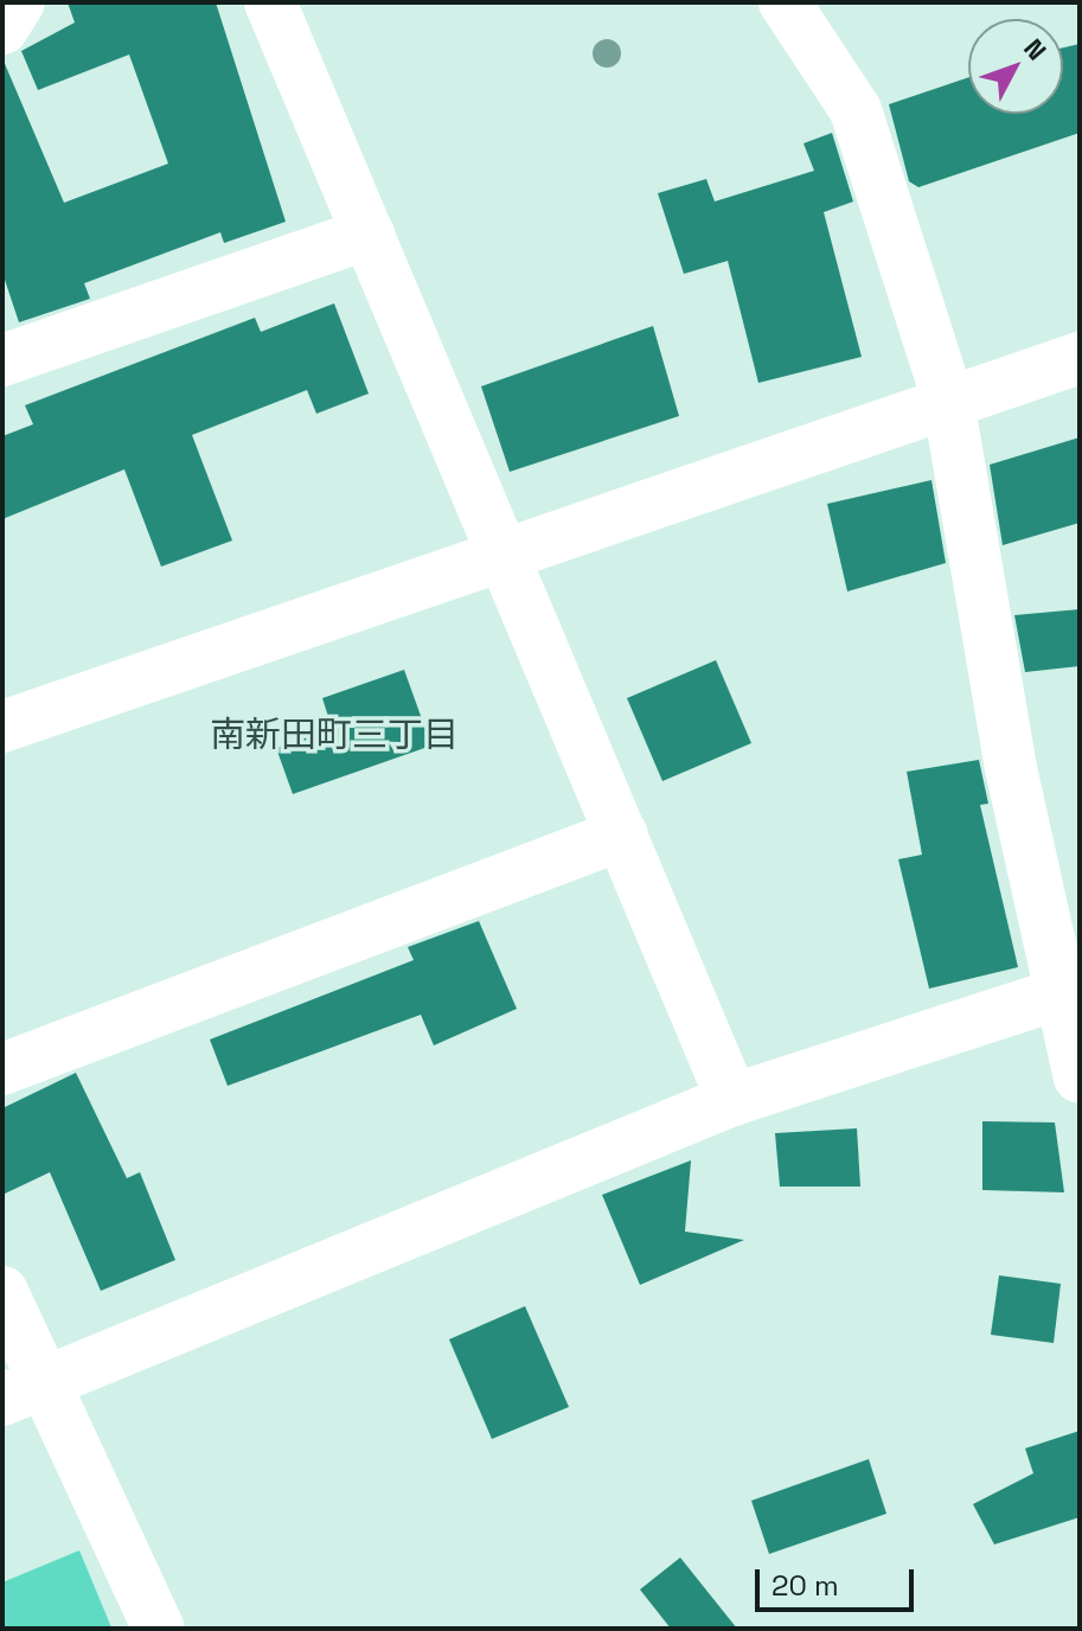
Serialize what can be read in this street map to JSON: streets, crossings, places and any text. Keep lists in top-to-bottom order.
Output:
{
  "districts": ["南新田町三丁目"],
  "scale_bar": "20 m",
  "north": "top right"
}
